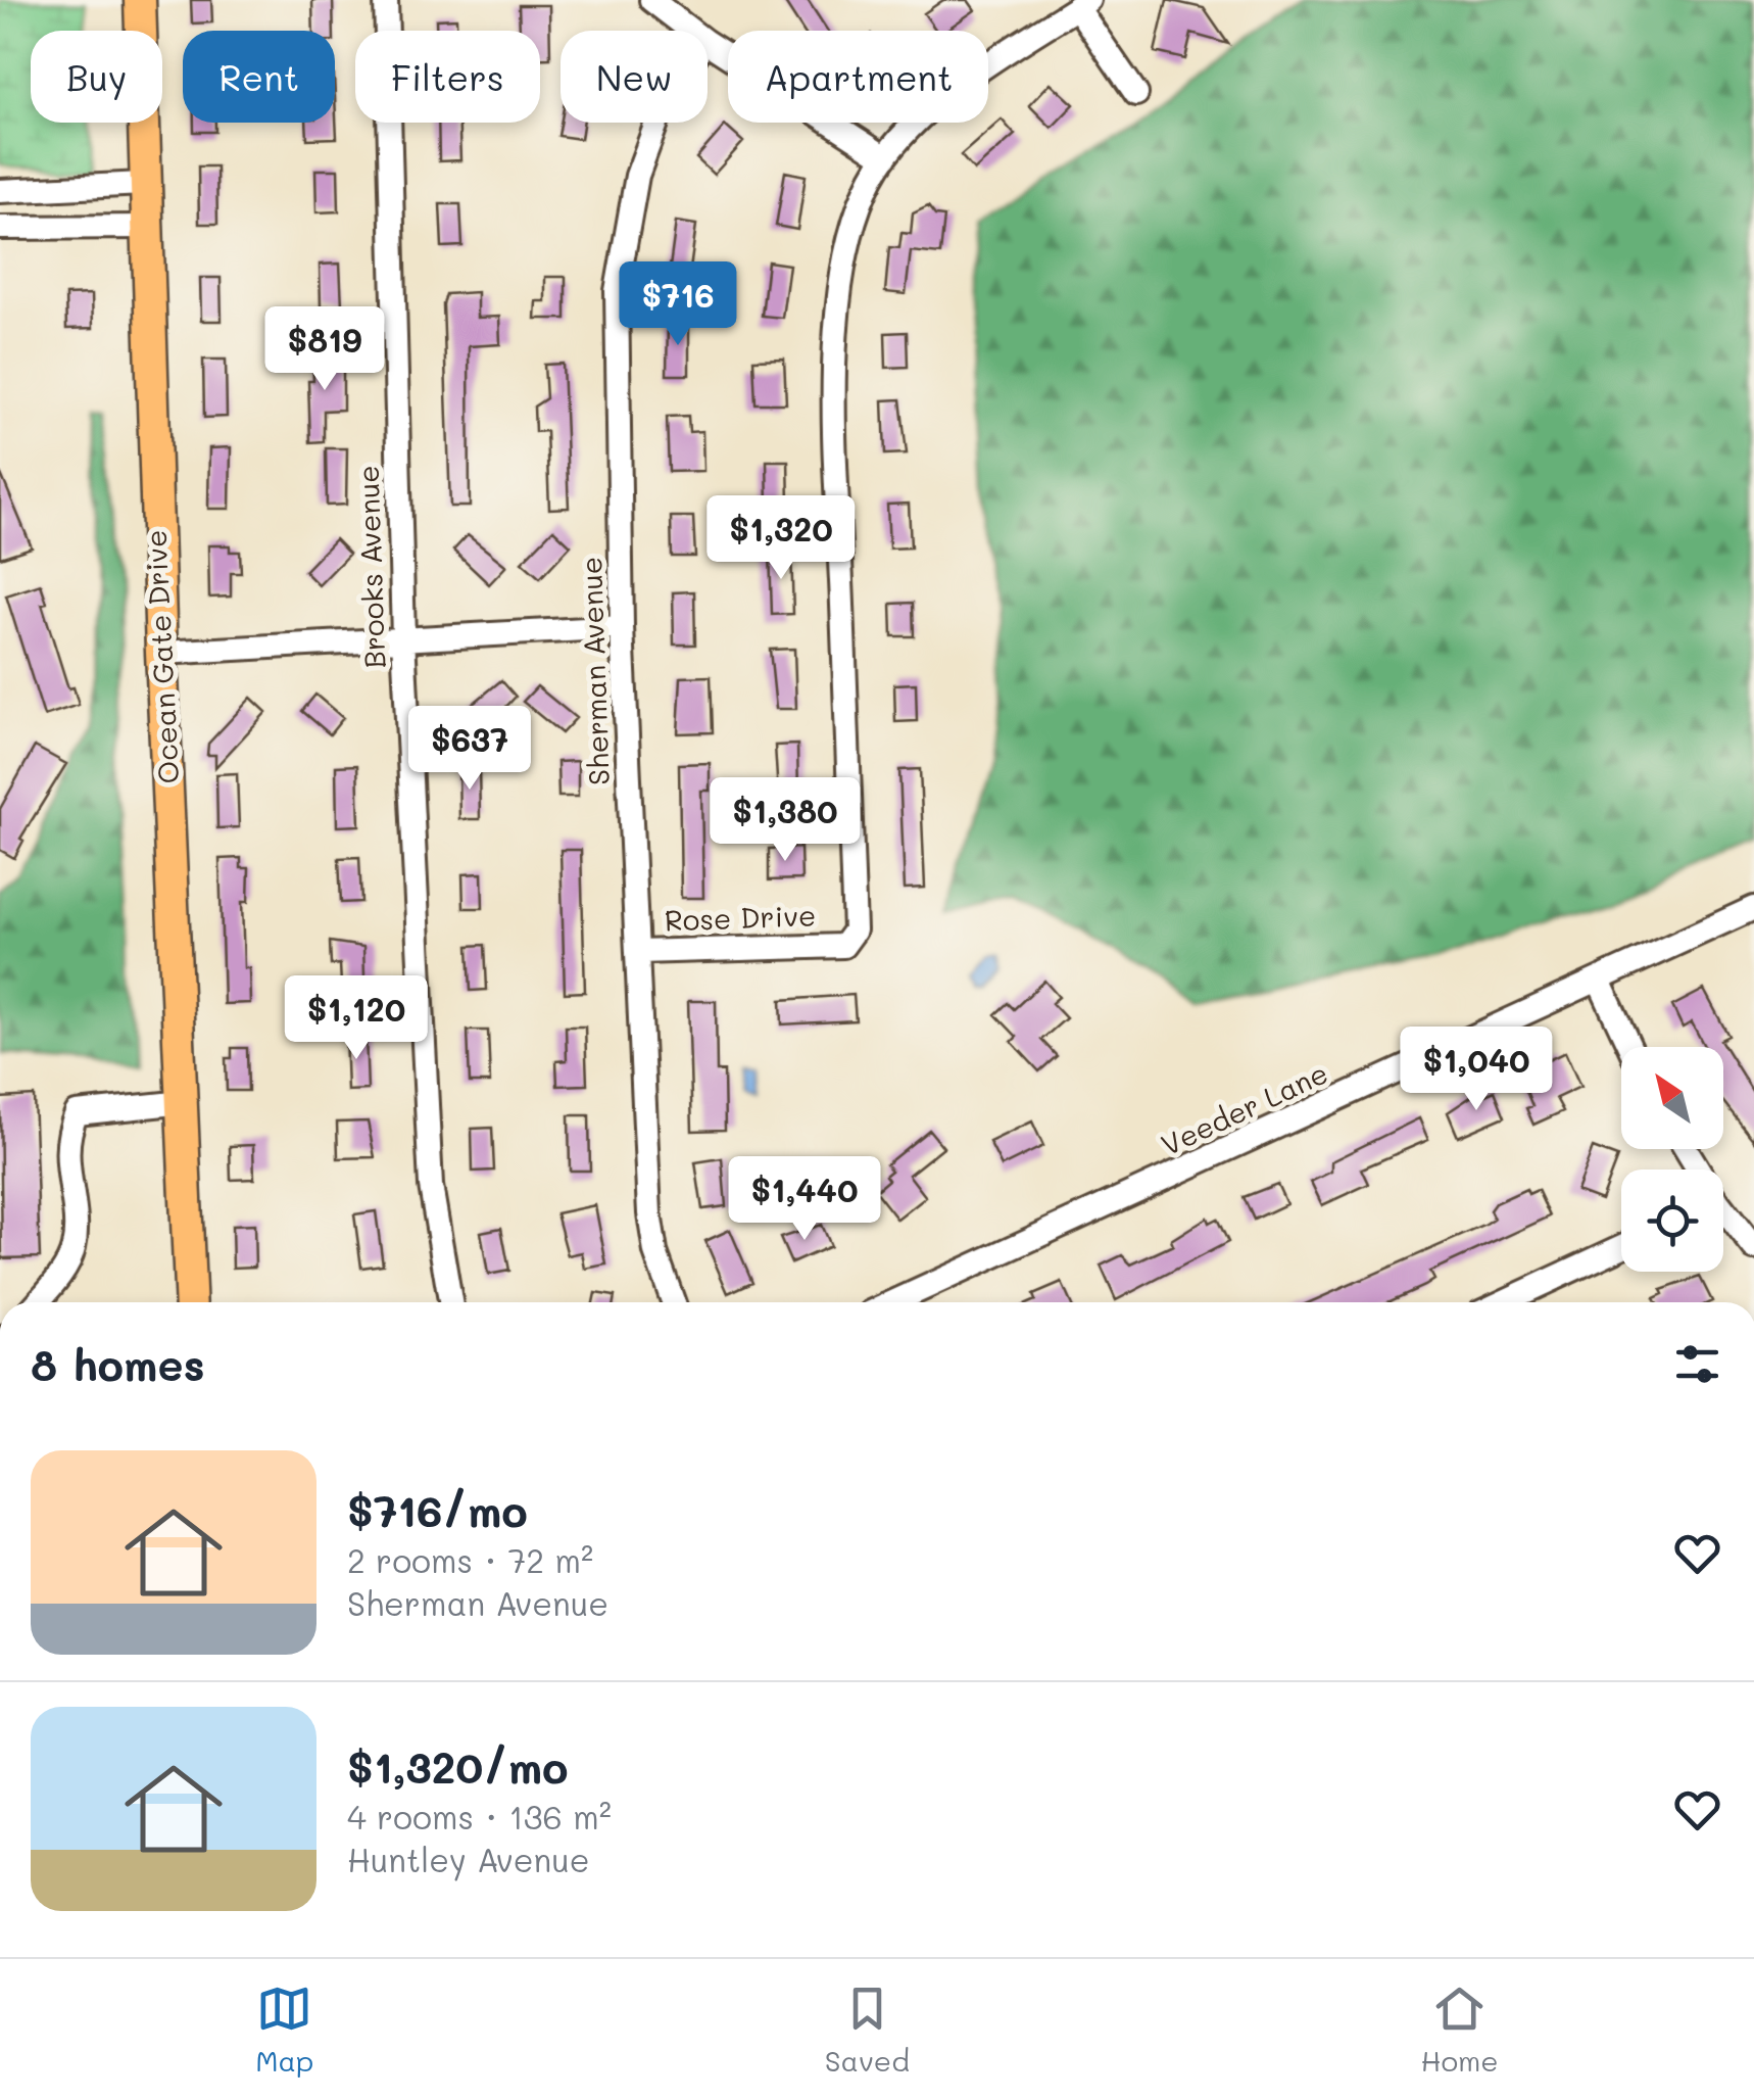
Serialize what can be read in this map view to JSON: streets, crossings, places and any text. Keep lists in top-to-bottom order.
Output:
{
  "streets": {
    "main road": ["Ocean Gate Drive"],
    "street": [
      "Brooks Avenue",
      "Sherman Avenue",
      "Rose Drive",
      "Veeder Lane"
    ]
  },
  "crossings": [
    ["Sherman Avenue", "Rose Drive"]
  ],
  "north": "top left",
  "page": {
    "chip": [
      "Buy",
      "Rent",
      "Filters",
      "New",
      "Apartment"
    ],
    "price": [
      "$716",
      "$819",
      "$1,320",
      "$637",
      "$1,380",
      "$1,120",
      "$1,040",
      "$1,440"
    ],
    "heading": "8 homes",
    "list": [
      {
        "name": "$716/mo",
        "note": "2 rooms · 72 m² · Sherman Avenue"
      },
      {
        "name": "$1,320/mo",
        "note": "4 rooms · 136 m² · Huntley Avenue"
      }
    ],
    "tabs": ["Map", "Saved", "Home"]
  }
}
